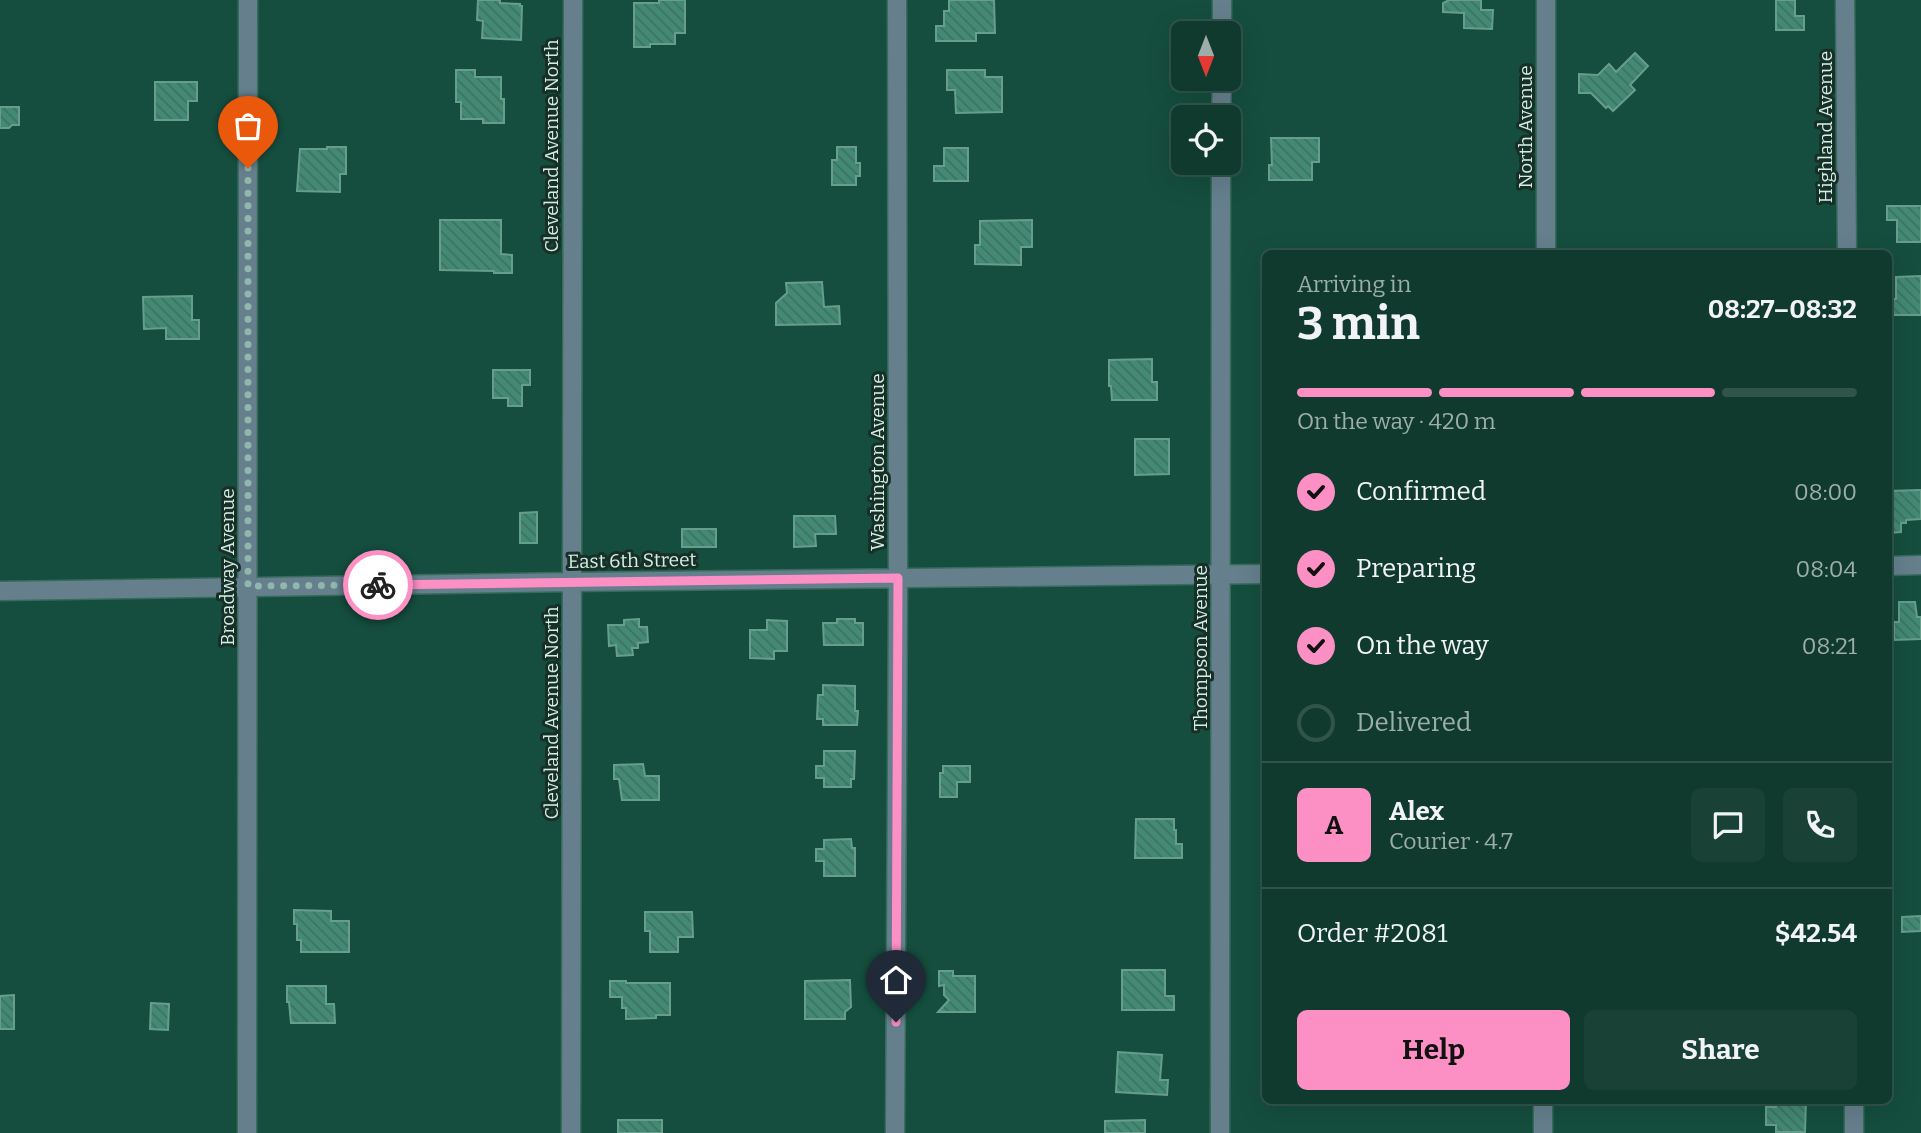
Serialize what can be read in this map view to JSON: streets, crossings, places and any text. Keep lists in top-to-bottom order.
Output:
{
  "streets": {
    "street": [
      "North Avenue",
      "Highland Avenue",
      "Cleveland Avenue North",
      "Washington Avenue",
      "East 6th Street",
      "Broadway Avenue",
      "Thompson Avenue"
    ]
  },
  "crossings": [
    ["Cleveland Avenue North", "East 6th Street"],
    ["Washington Avenue", "East 6th Street"],
    ["East 6th Street", "Broadway Avenue"],
    ["East 6th Street", "Thompson Avenue"]
  ],
  "north": "bottom",
  "page": {
    "heading": ["3 min", "Arriving in", "08:27–08:32"],
    "panel": [
      "Alex",
      "Courier · 4.7",
      "Order #2081",
      "$42.54"
    ],
    "bar": "On the way · 420 m",
    "list": [
      ["Confirmed", "08:00"],
      ["Preparing", "08:04"],
      ["On the way", "08:21"],
      "Delivered"
    ],
    "round": "A",
    "buttons": ["Help", "Share"]
  }
}
